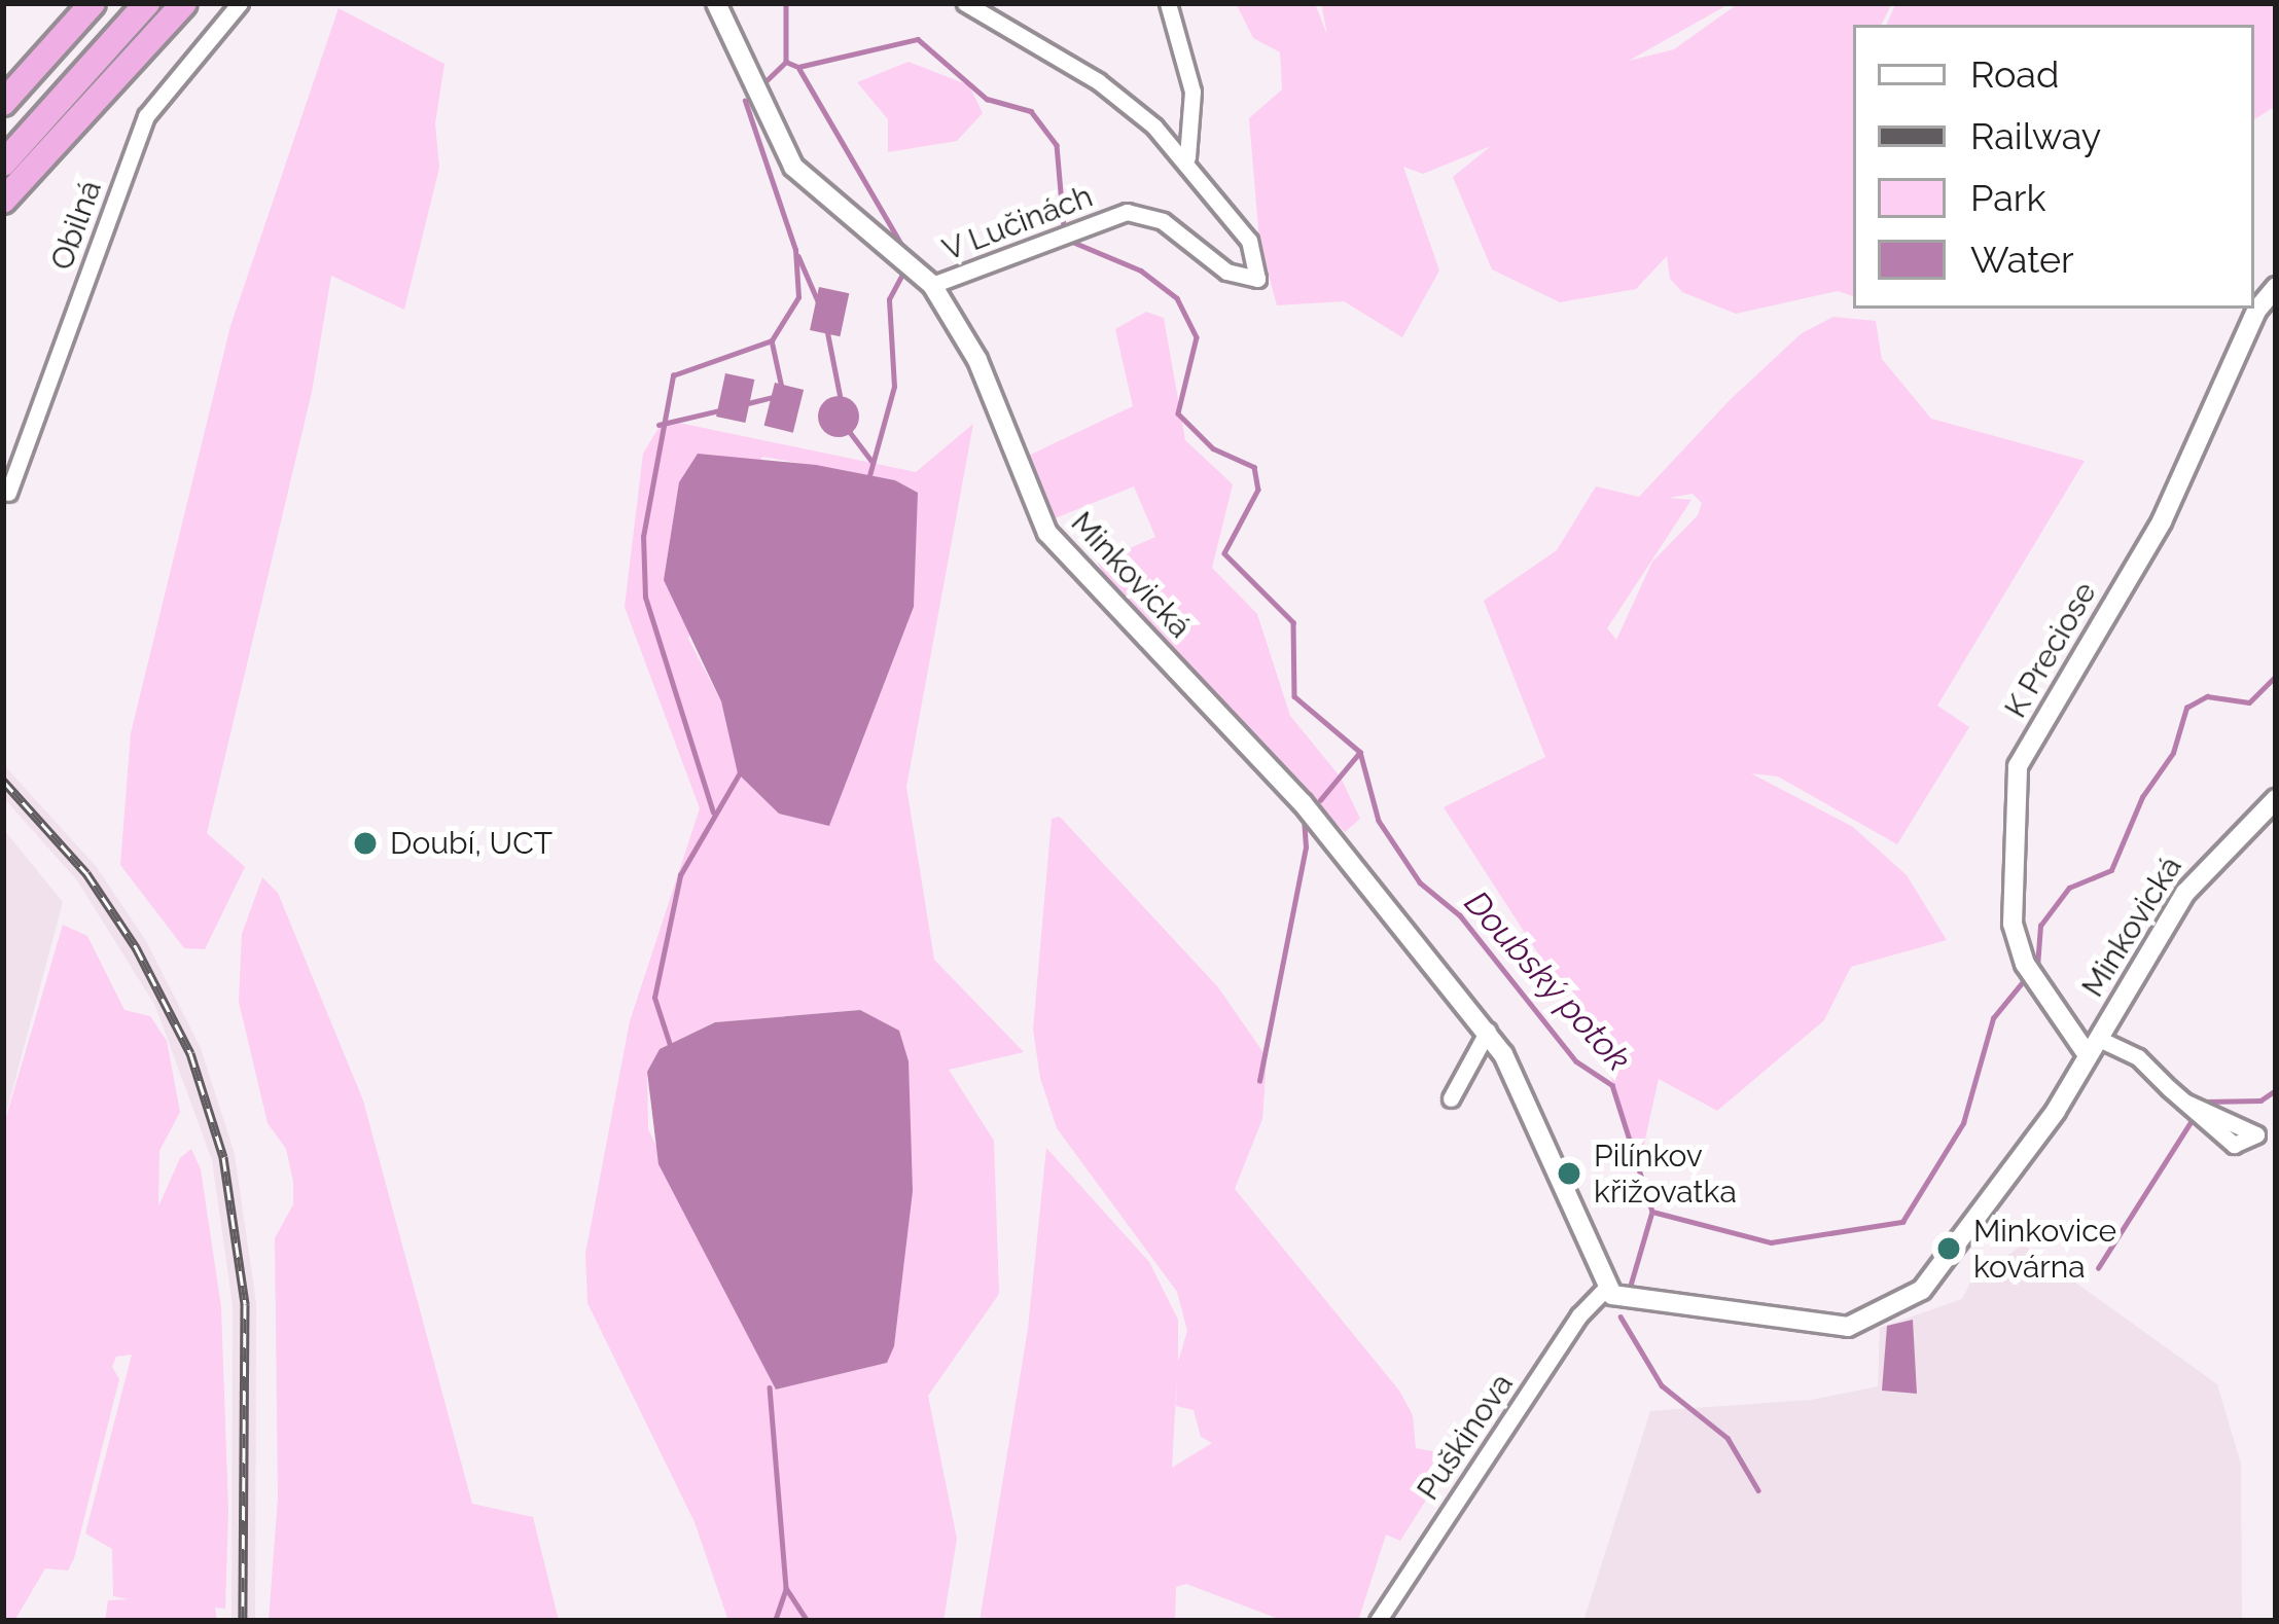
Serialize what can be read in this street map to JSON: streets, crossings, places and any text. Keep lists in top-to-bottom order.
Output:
{
  "streets": {
    "street": [
      "V Lučinách",
      "Obilná",
      "Minkovická",
      "K Preciose",
      "Puškinova"
    ]
  },
  "crossings": [
    ["V Lučinách", "Minkovická"],
    ["Minkovická", "K Preciose"],
    ["Minkovická", "Puškinova"]
  ],
  "water": ["Doubský potok"],
  "places": ["Doubí, UCT", "Pilínkov křižovatka", "Minkovice kovárna"],
  "legend": [
    "Road",
    "Railway",
    "Park",
    "Water"
  ]
}
